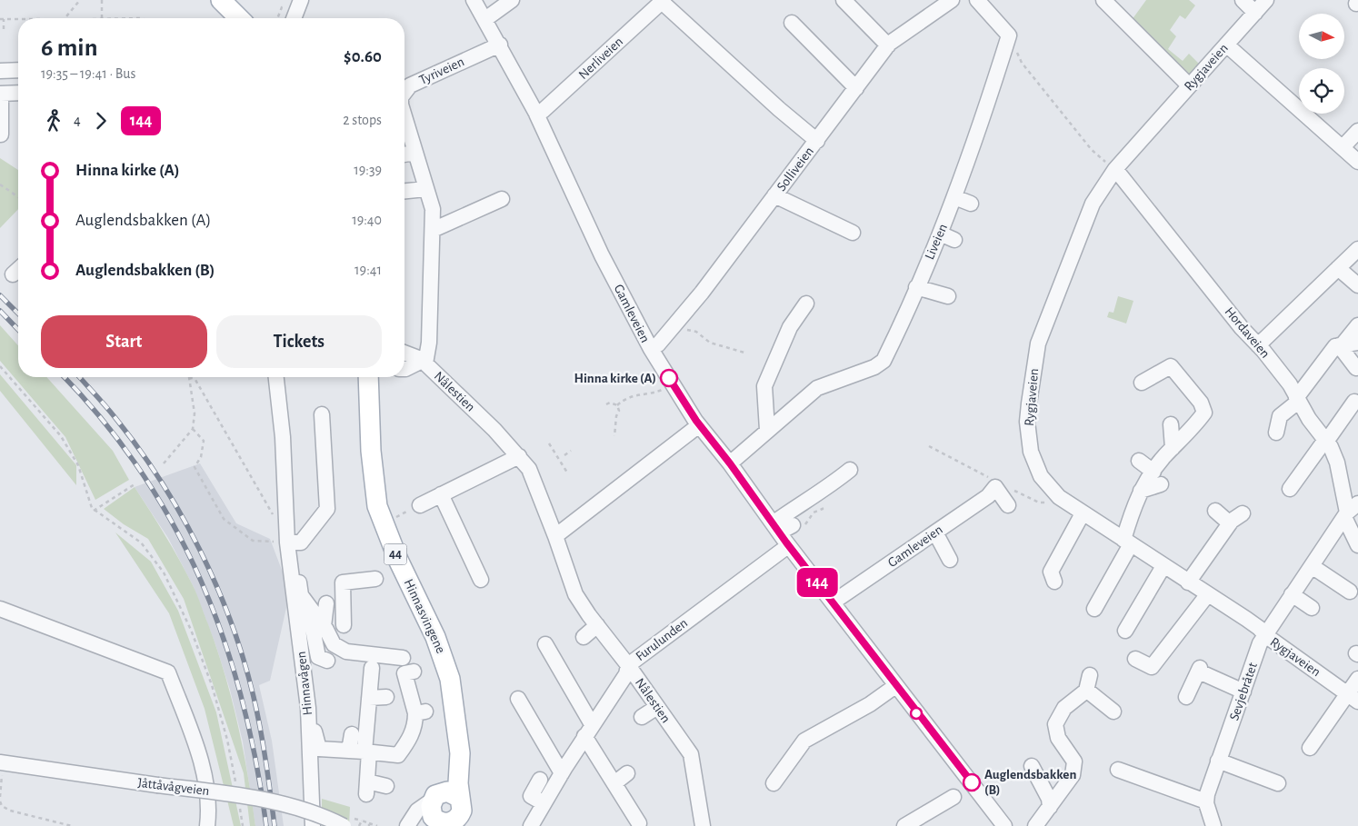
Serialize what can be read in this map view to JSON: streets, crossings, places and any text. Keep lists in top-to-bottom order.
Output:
{
  "streets": {
    "main road": ["44", "Hinnasvingene"],
    "street": [
      "Nerliveien",
      "Rygjaveien",
      "Tyriveien",
      "Solliveien",
      "Liveien",
      "Gamleveien",
      "Hordaveien",
      "Nålestien",
      "Furulunden",
      "Hinnavågen",
      "Sevjebråtet",
      "Jåttåvågveien"
    ]
  },
  "crossings": [
    ["Nerliveien", "Gamleveien"],
    ["Rygjaveien", "Hordaveien"],
    ["Rygjaveien", "Sevjebråtet"],
    ["Tyriveien", "Gamleveien"],
    ["Tyriveien", "Nålestien"],
    ["Solliveien", "Gamleveien"],
    ["Liveien", "Gamleveien"],
    ["Hordaveien", "Sevjebråtet"],
    ["Nålestien", "Furulunden"],
    ["44", "Hinnasvingene"]
  ],
  "places": ["Hinna kirke (A)", "Auglendsbakken (B)"],
  "lines": ["bus line 144"],
  "north": "right",
  "page": {
    "on_map": "144",
    "heading": ["6 min", "19:35 – 19:41 · Bus", "$0.60"],
    "legs": ["4", "144", "2 stops"],
    "list": [
      {
        "name": "Hinna kirke (A)",
        "value": "19:39"
      },
      {
        "name": "Auglendsbakken (A)",
        "value": "19:40"
      },
      {
        "name": "Auglendsbakken (B)",
        "value": "19:41"
      }
    ],
    "buttons": ["Start", "Tickets"]
  }
}
